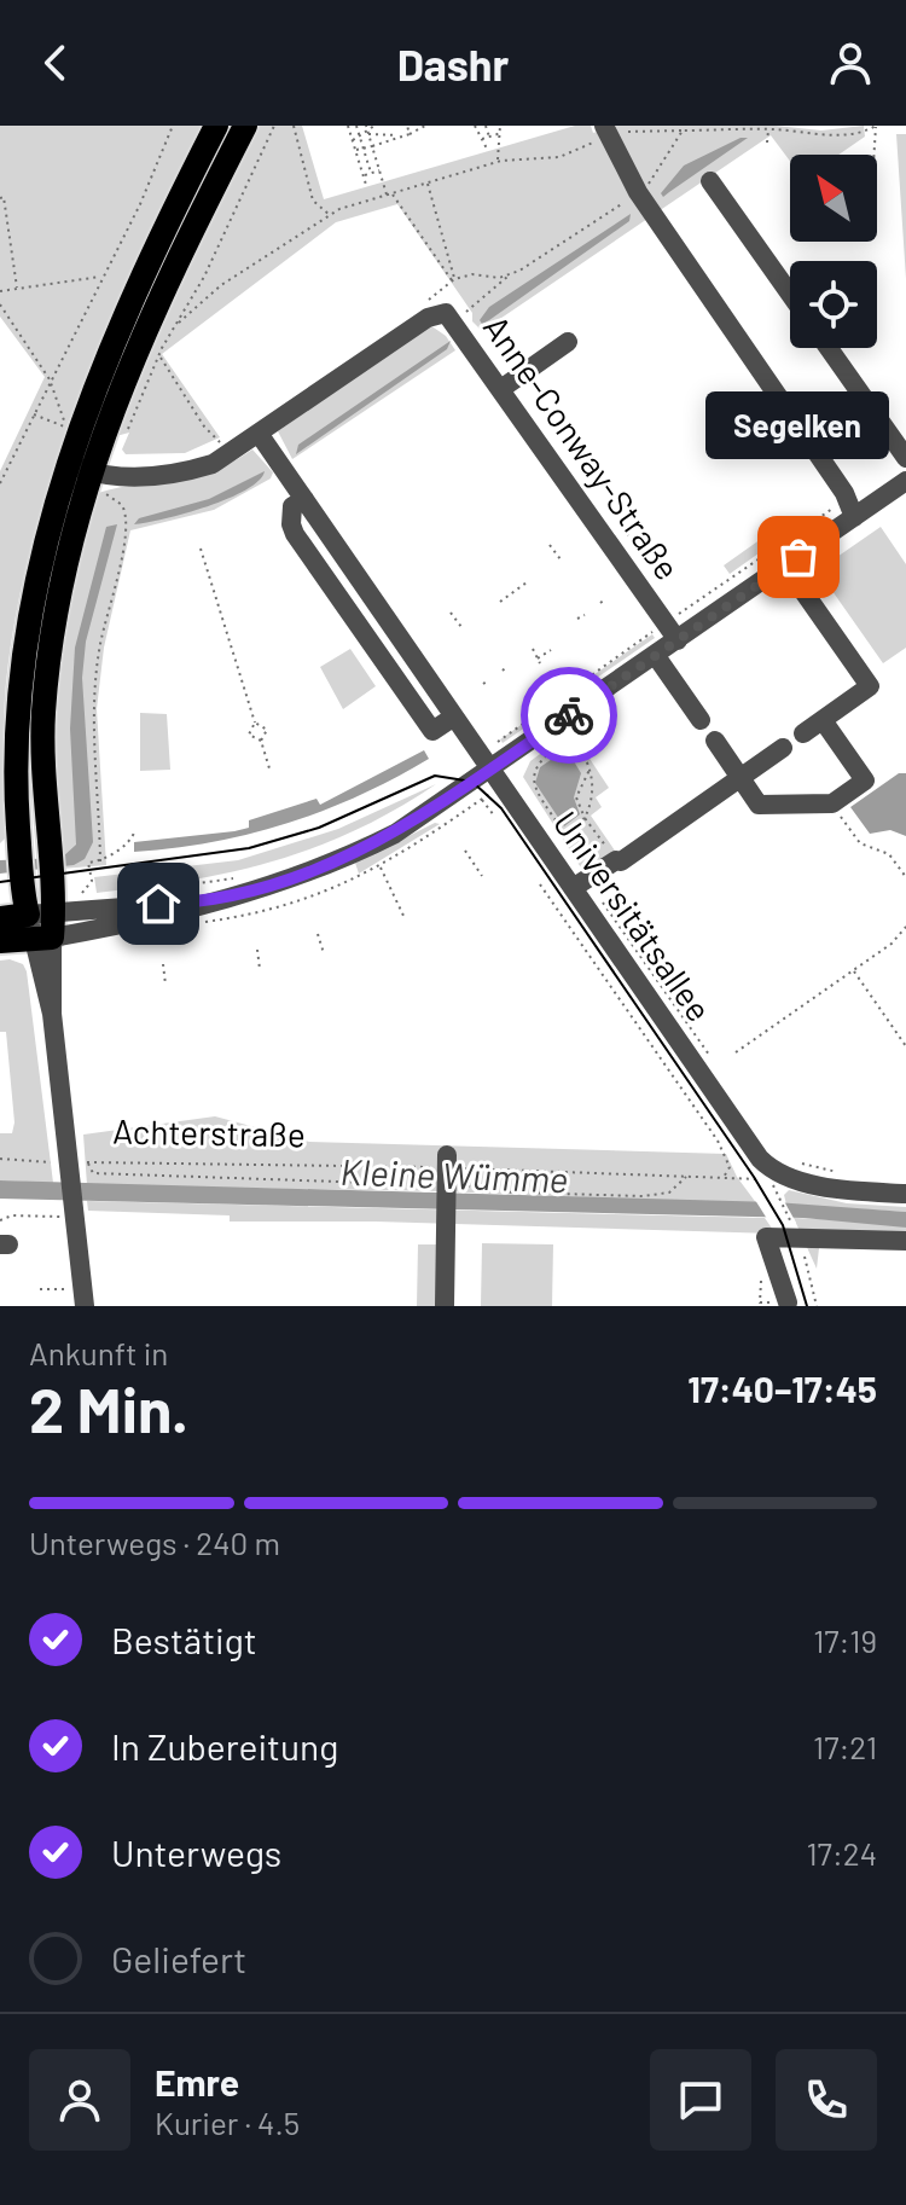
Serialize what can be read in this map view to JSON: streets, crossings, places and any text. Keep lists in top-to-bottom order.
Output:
{
  "streets": {
    "street": ["Anne-Conway-Straße", "Universitätsallee"],
    "path": ["Achterstraße"]
  },
  "crossings": [
    ["Anne-Conway-Straße", "Universitätsallee"],
    ["Universitätsallee", "Achterstraße"]
  ],
  "water": ["Kleine Wümme"],
  "places": ["Segelken"],
  "north": "top left",
  "page": {
    "header": "Dashr",
    "bubble": "Segelken",
    "heading": ["2 Min.", "Ankunft in", "17:40–17:45"],
    "panel": ["Emre", "Kurier · 4.5"],
    "bar": "Unterwegs · 240 m",
    "list": [
      ["Bestätigt", "17:19"],
      ["In Zubereitung", "17:21"],
      ["Unterwegs", "17:24"],
      "Geliefert"
    ]
  }
}
